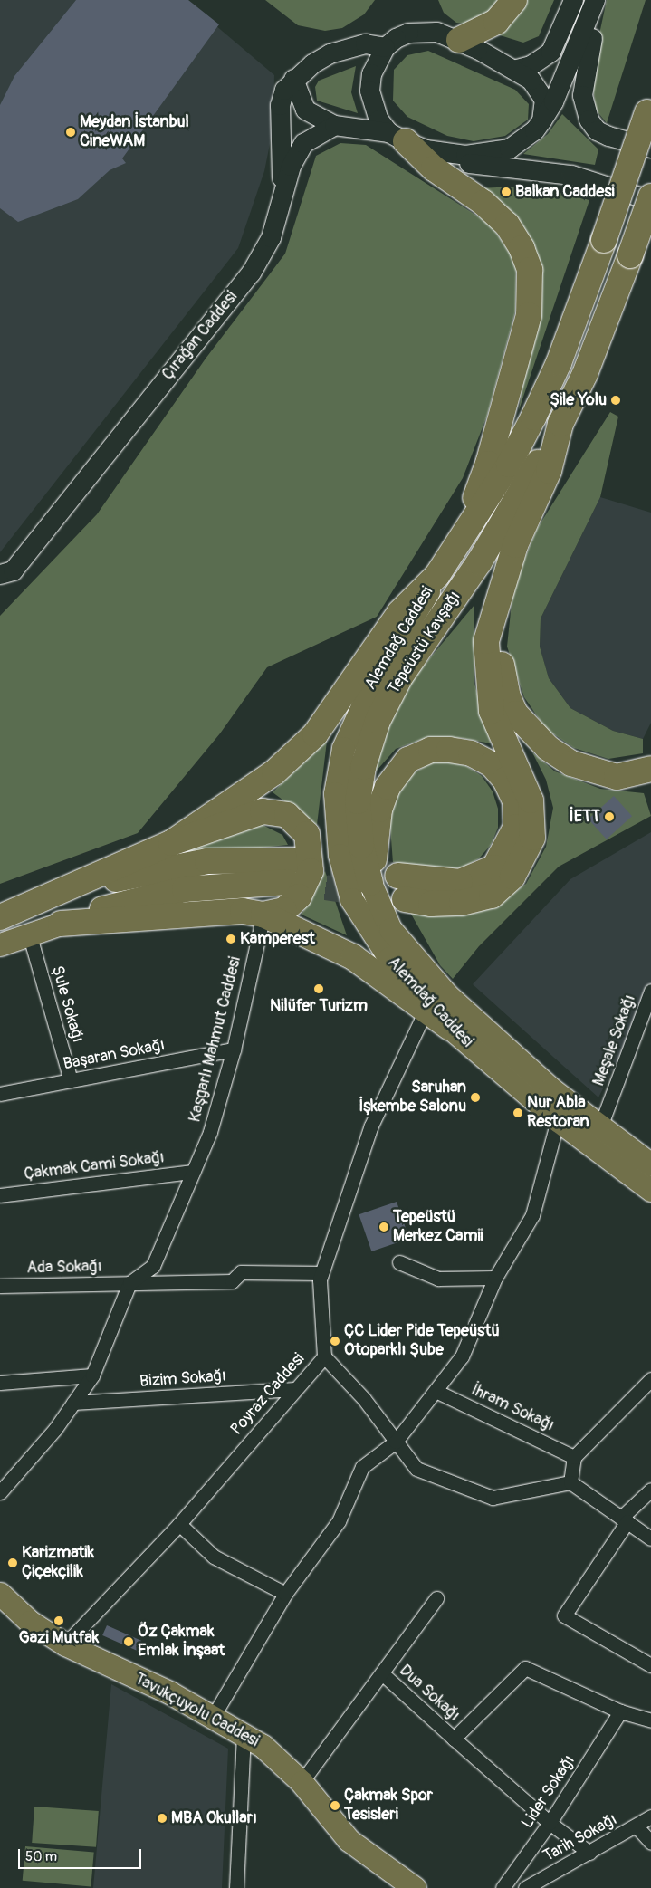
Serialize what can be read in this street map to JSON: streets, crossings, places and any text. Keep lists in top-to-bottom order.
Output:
{
  "streets": {
    "highway": ["Tepeüstü Kavşağı"],
    "main road": ["Alemdağ Caddesi", "Tavukçuyolu Caddesi"],
    "street": [
      "Çırağan Caddesi",
      "Şule Sokağı",
      "Kaşgarlı Mahmut Caddesi",
      "Meşale Sokağı",
      "Başaran Sokağı",
      "Çakmak Cami Sokağı",
      "Ada Sokağı",
      "Bizim Sokağı",
      "Poyraz Caddesi",
      "İhram Sokağı",
      "Dua Sokağı",
      "Lider Sokağı",
      "Tarih Sokağı"
    ]
  },
  "crossings": [
    ["Alemdağ Caddesi", "Tepeüstü Kavşağı"],
    ["Alemdağ Caddesi", "Meşale Sokağı"],
    ["Şule Sokağı", "Başaran Sokağı"],
    ["Kaşgarlı Mahmut Caddesi", "Başaran Sokağı"],
    ["Kaşgarlı Mahmut Caddesi", "Çakmak Cami Sokağı"],
    ["Kaşgarlı Mahmut Caddesi", "Ada Sokağı"],
    ["Ada Sokağı", "Poyraz Caddesi"],
    ["Bizim Sokağı", "Poyraz Caddesi"],
    ["Poyraz Caddesi", "Tavukçuyolu Caddesi"],
    ["Dua Sokağı", "Tavukçuyolu Caddesi"],
    ["Dua Sokağı", "Lider Sokağı"]
  ],
  "places": [
    "Meydan İstanbul CineWAM",
    "Balkan Caddesi",
    "Şile Yolu",
    "İETT",
    "Kamperest",
    "Nilüfer Turizm",
    "Saruhan İşkembe Salonu",
    "Nur Abla Restoran",
    "Tepeüstü Merkez Camii",
    "ÇC Lider Pide Tepeüstü Otoparklı Şube",
    "Karizmatik Çiçekçilik",
    "Gazi Mutfak",
    "Öz Çakmak Emlak İnşaat",
    "Çakmak Spor Tesisleri",
    "MBA Okulları"
  ],
  "scale_bar": "50 m"
}
